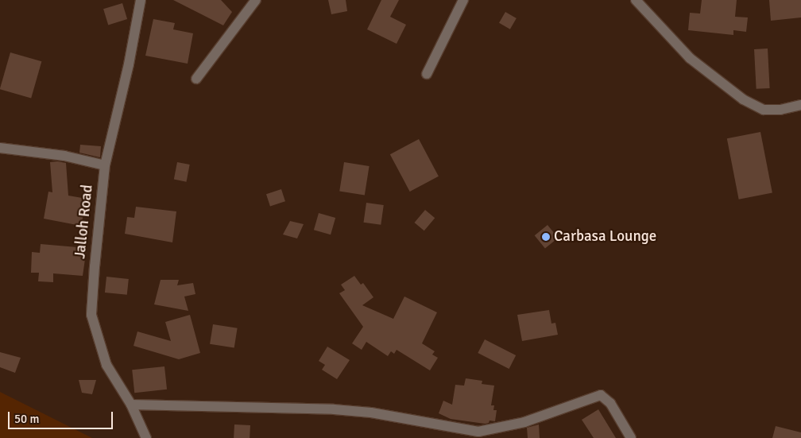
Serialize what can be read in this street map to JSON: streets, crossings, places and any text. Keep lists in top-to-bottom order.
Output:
{
  "streets": {
    "street": ["Jalloh Road"]
  },
  "places": ["Carbasa Lounge"],
  "scale_bar": "50 m"
}
